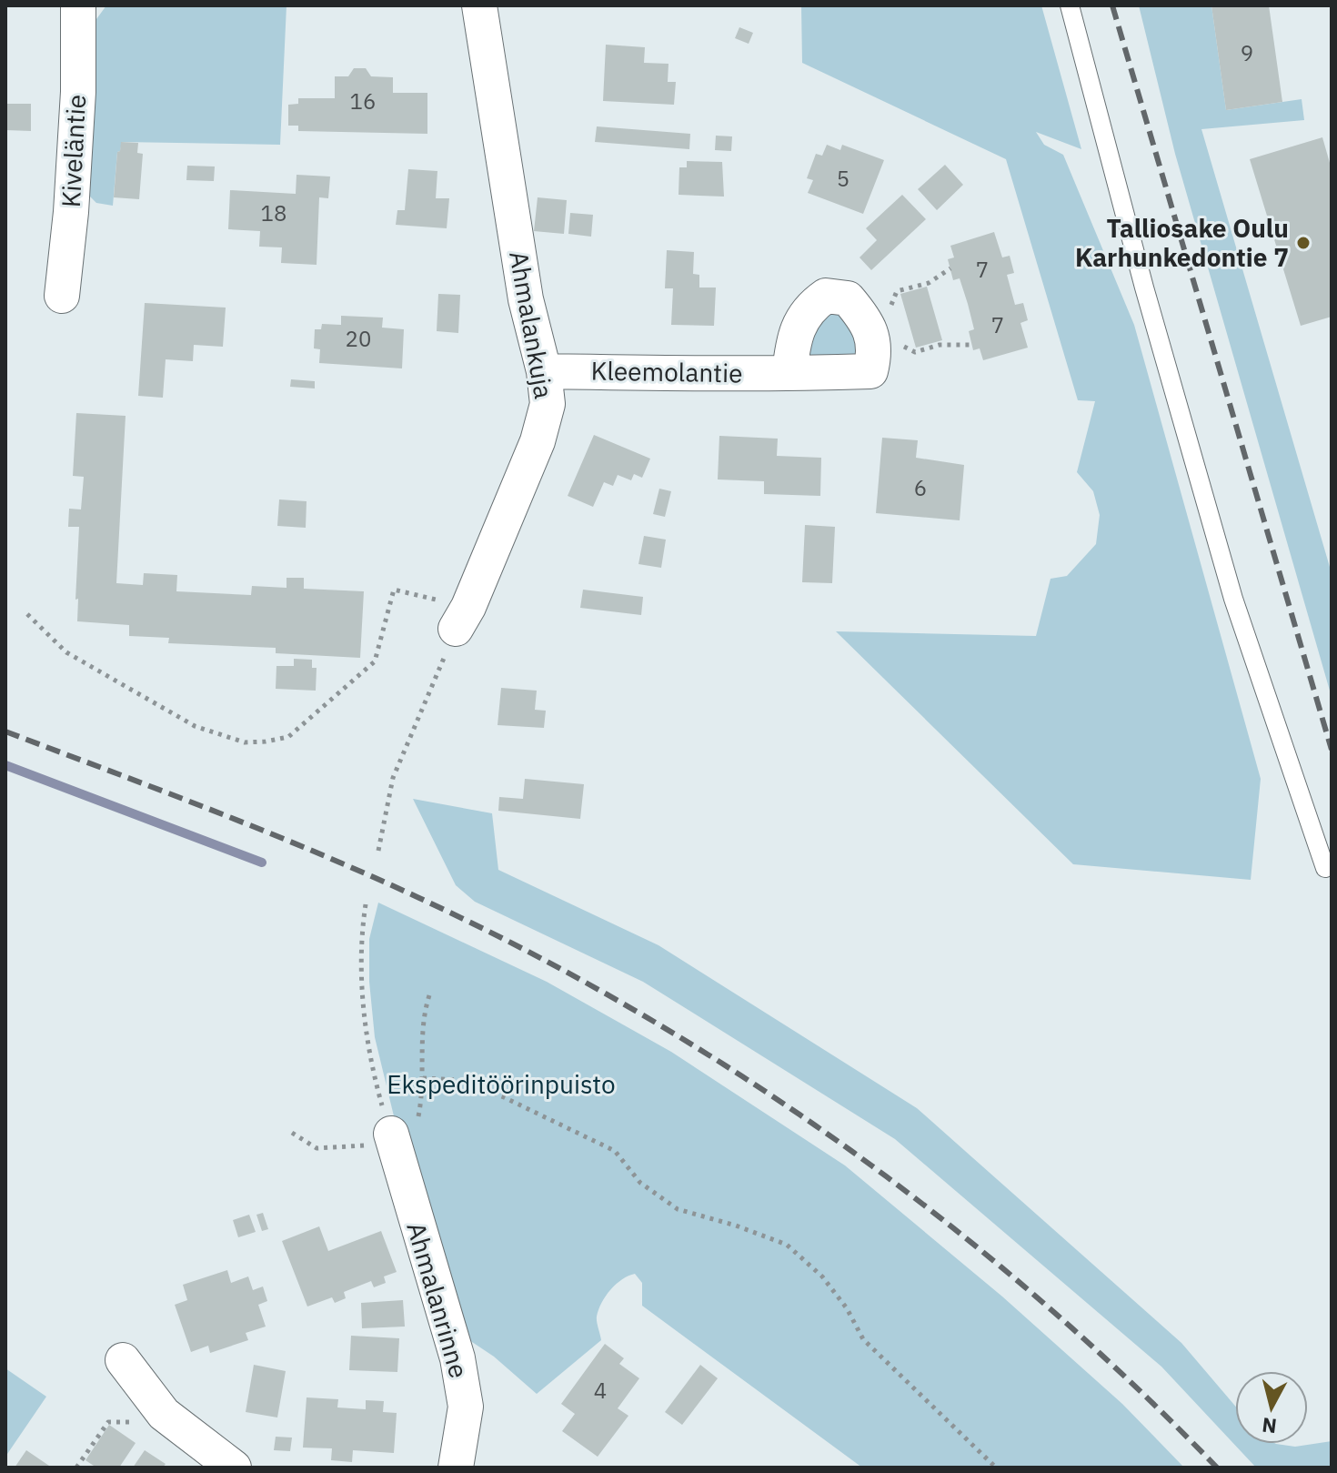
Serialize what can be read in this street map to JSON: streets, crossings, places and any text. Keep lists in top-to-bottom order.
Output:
{
  "streets": {
    "street": [
      "Kiveläntie",
      "Ahmalankuja",
      "Kleemolantie",
      "Ahmalanrinne"
    ]
  },
  "crossings": [
    ["Ahmalankuja", "Kleemolantie"]
  ],
  "parks": ["Ekspeditöörinpuisto"],
  "places": ["Talliosake Oulu Karhunkedontie 7"],
  "house_numbers": [
    "9",
    "16",
    "5",
    "18",
    "7",
    "7",
    "20",
    "6",
    "4"
  ],
  "north": "bottom"
}
